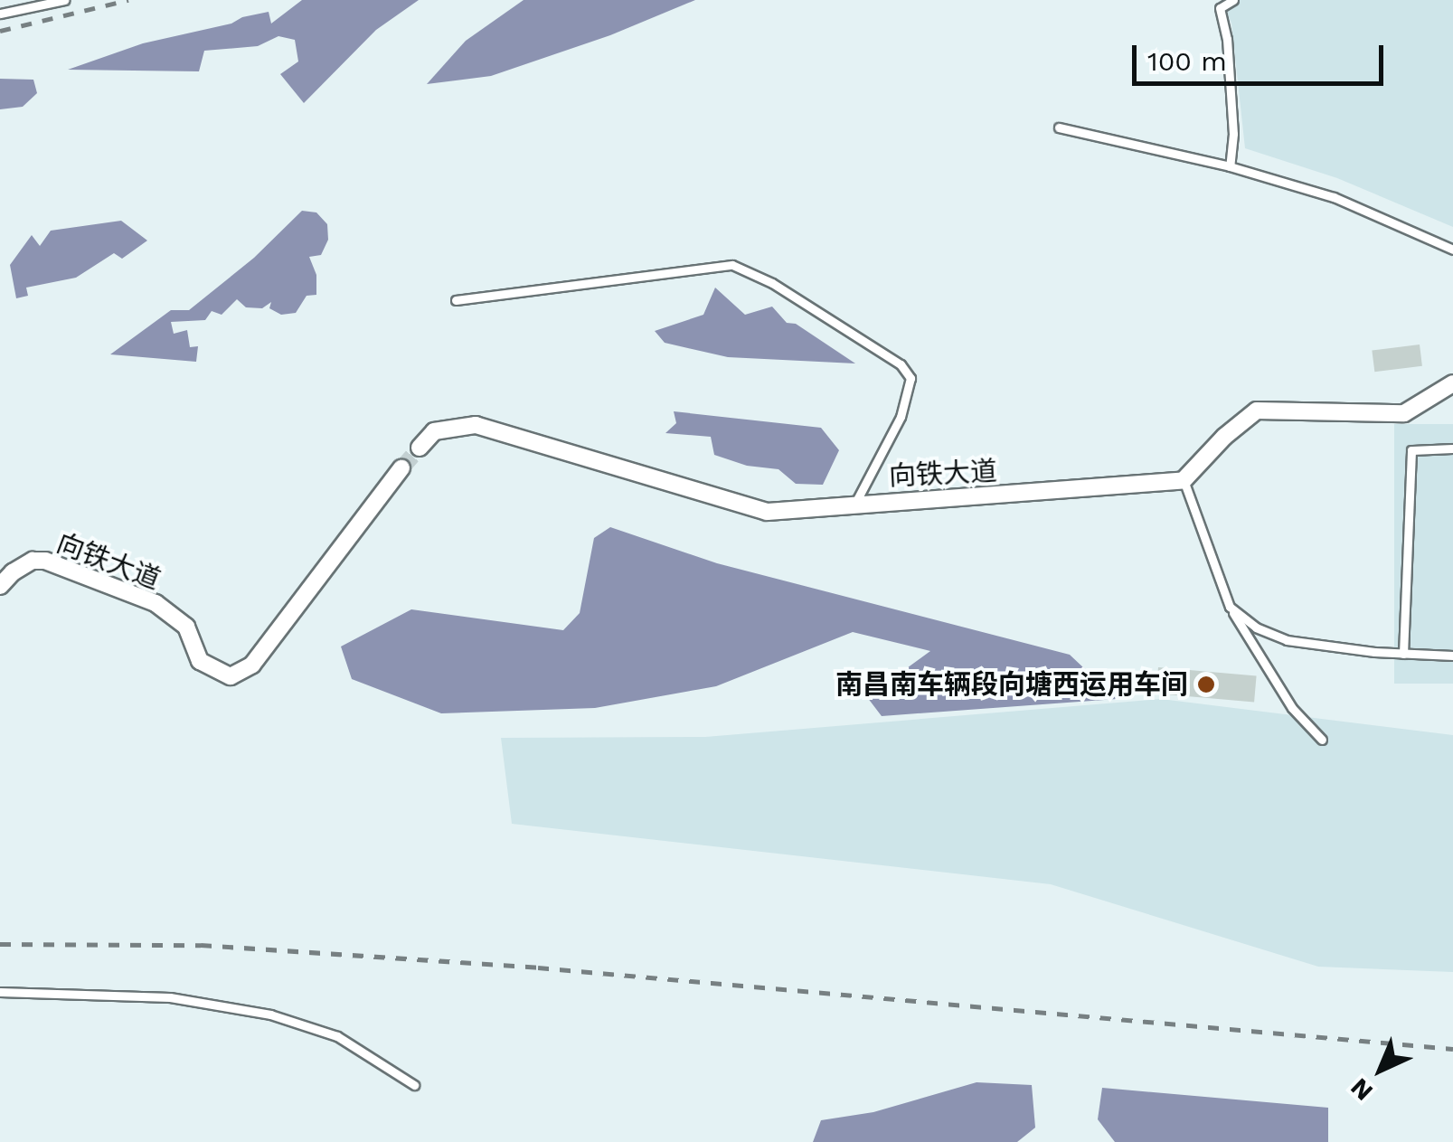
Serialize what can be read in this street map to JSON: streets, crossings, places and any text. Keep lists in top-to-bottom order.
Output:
{
  "streets": {
    "street": ["向铁大道"]
  },
  "places": ["南昌南车辆段向塘西运用车间"],
  "scale_bar": "100 m",
  "north": "bottom left"
}
